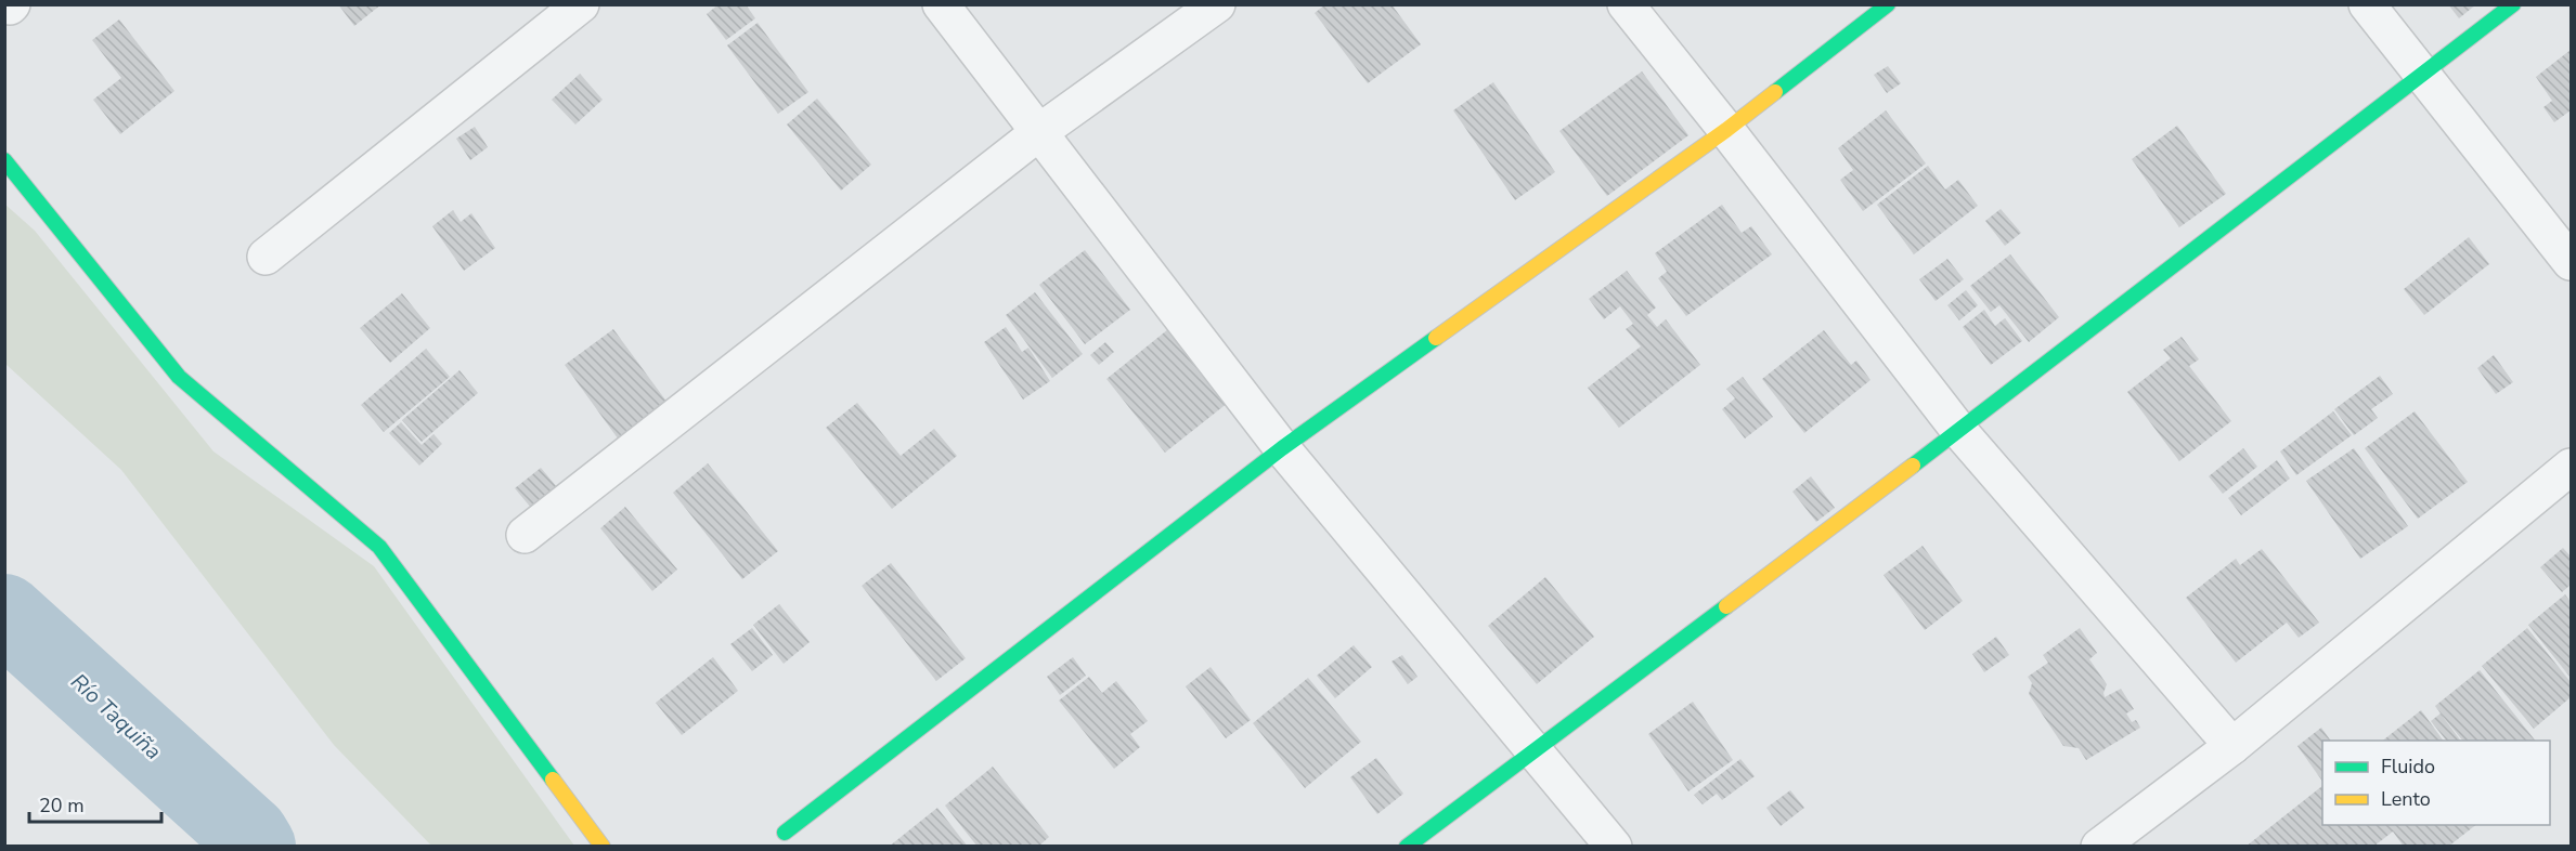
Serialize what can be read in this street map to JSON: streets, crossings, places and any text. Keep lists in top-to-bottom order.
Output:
{
  "water": ["Río Taquiña"],
  "legend": ["Fluido", "Lento"],
  "scale_bar": "20 m"
}
